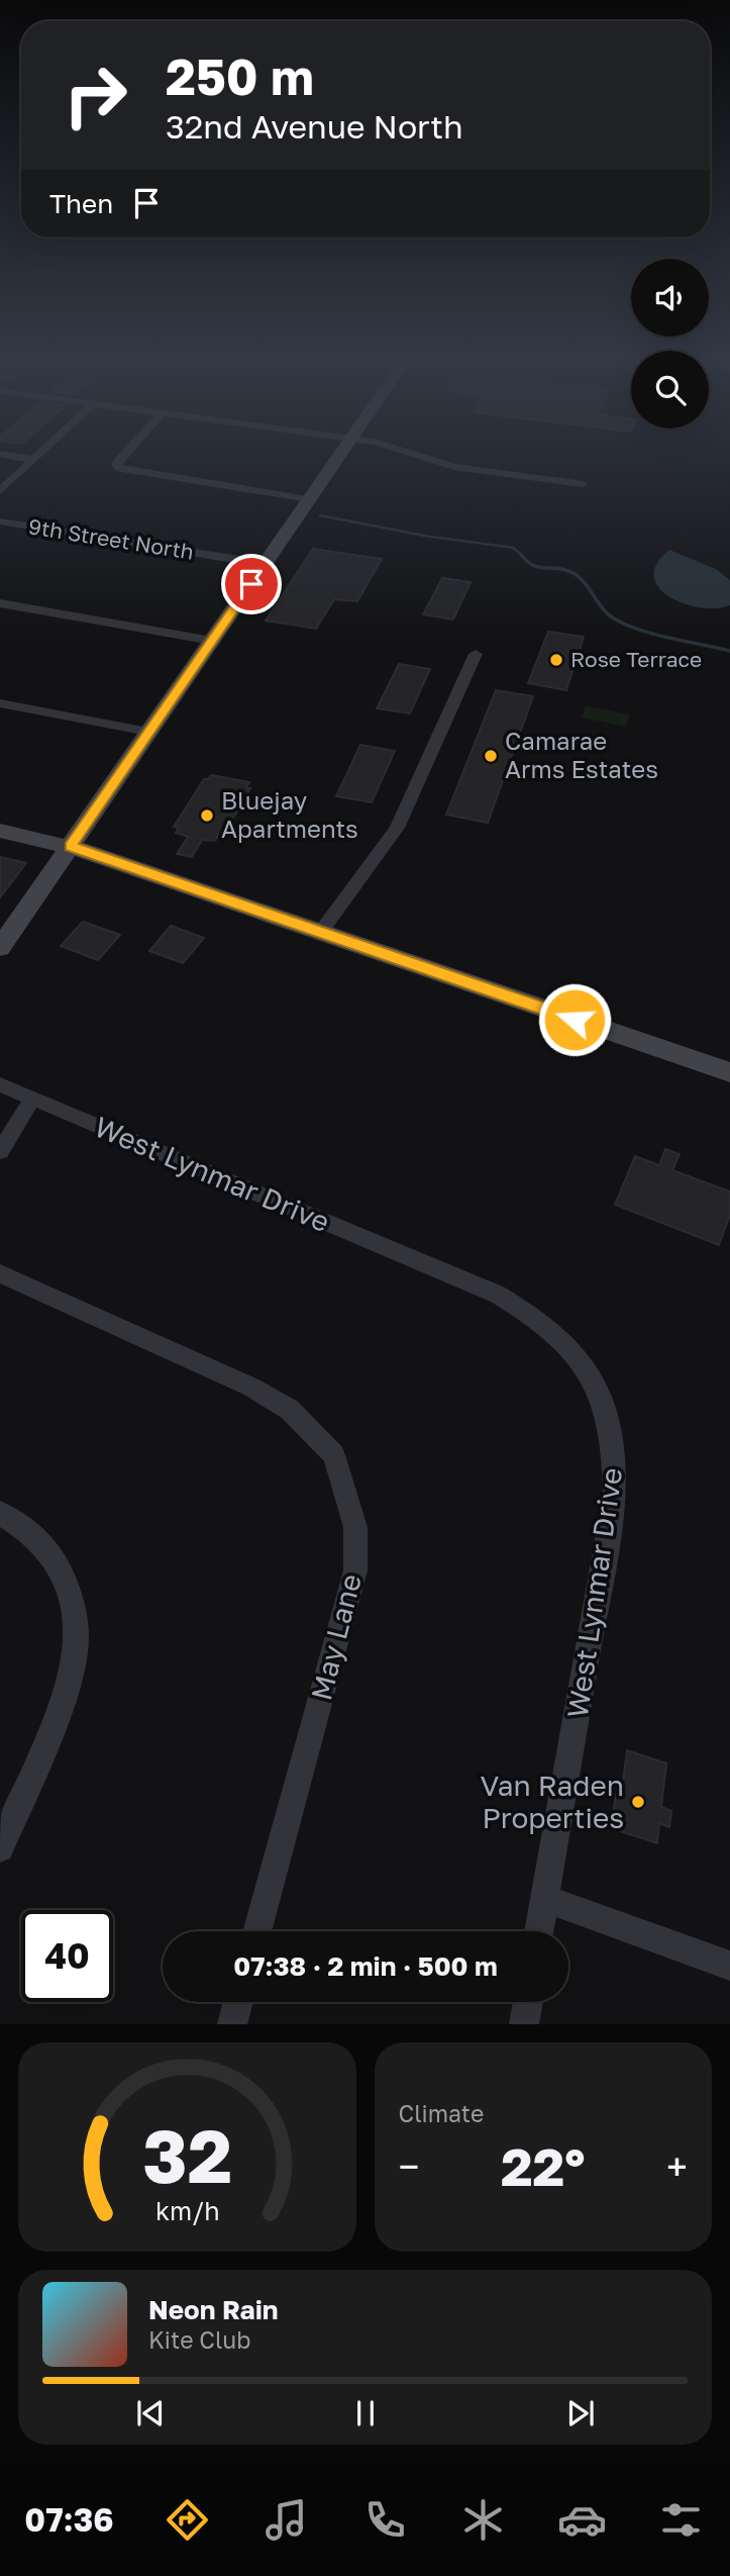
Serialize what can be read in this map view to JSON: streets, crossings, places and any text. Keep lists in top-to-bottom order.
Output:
{
  "streets": {
    "street": ["9th Street North", "West Lynmar Drive", "May Lane"]
  },
  "places": [
    "Rose Terrace",
    "Camarae Arms Estates",
    "Bluejay Apartments",
    "Van Raden Properties"
  ],
  "page": {
    "turn": ["250 m", "32nd Avenue North"],
    "then": "Then",
    "limit": "40",
    "trip": "07:38 · 2 min · 500 m",
    "tile": "Climate",
    "heat": ["−", "22°", "+"],
    "song": ["Neon Rain", "Kite Club"],
    "tabs": "07:36",
    "gauge": ["32", "km/h"]
  }
}
